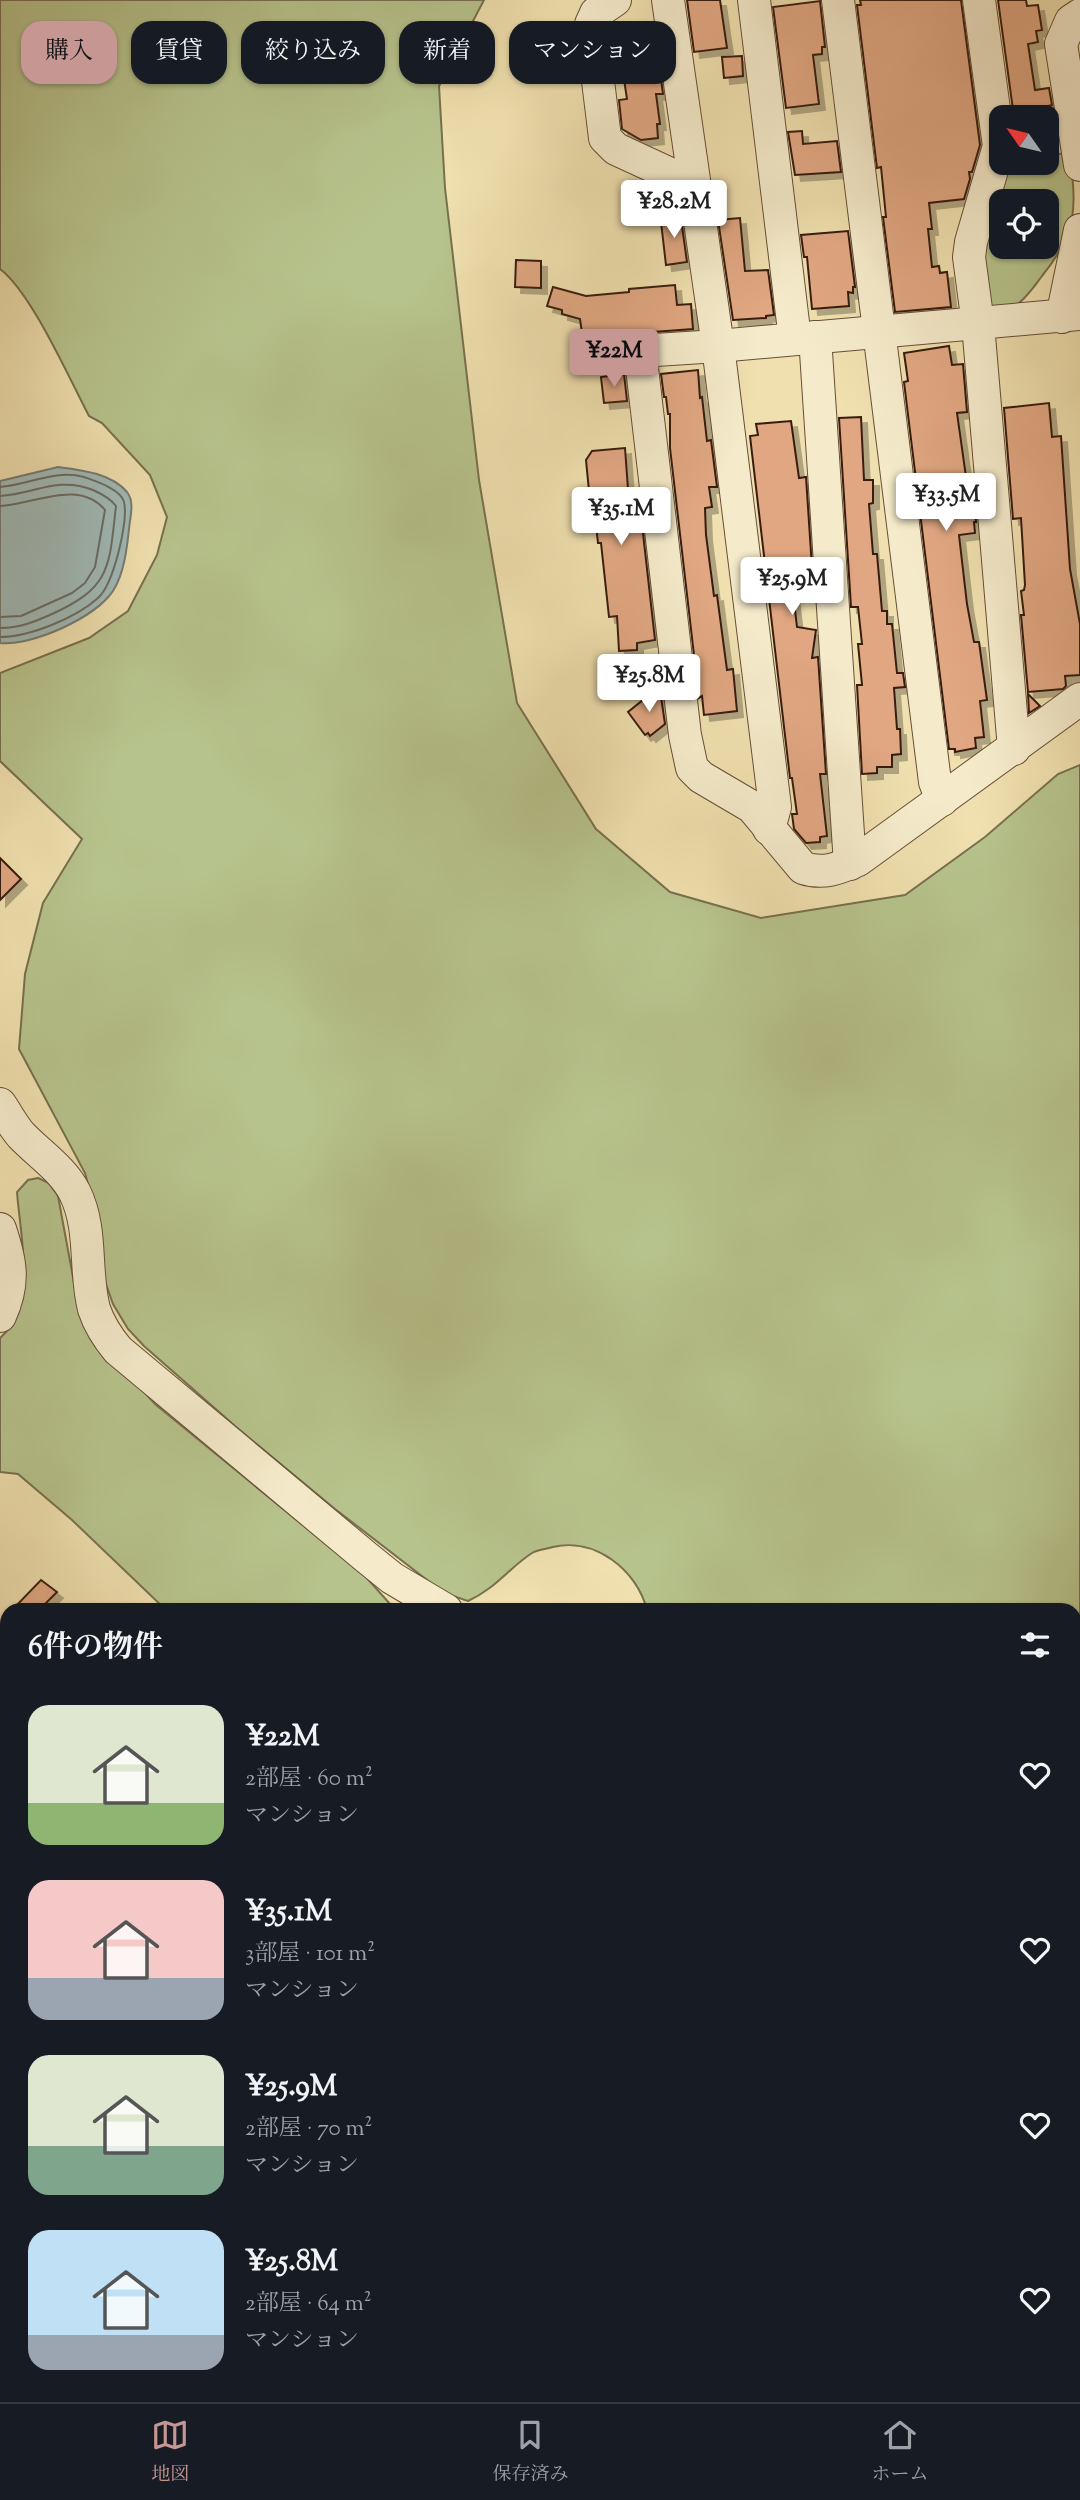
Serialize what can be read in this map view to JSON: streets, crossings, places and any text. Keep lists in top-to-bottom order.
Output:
{
  "north": "top left",
  "page": {
    "chip": [
      "購入",
      "賃貸",
      "絞り込み",
      "新着",
      "マンション"
    ],
    "price": [
      "¥28.2M",
      "¥22M",
      "¥33.5M",
      "¥35.1M",
      "¥25.9M",
      "¥25.8M"
    ],
    "heading": "6件の物件",
    "list": [
      {
        "name": "¥22M",
        "note": "2部屋 · 60 m² · マンション"
      },
      {
        "name": "¥35.1M",
        "note": "3部屋 · 101 m² · マンション"
      },
      {
        "name": "¥25.9M",
        "note": "2部屋 · 70 m² · マンション"
      },
      {
        "name": "¥25.8M",
        "note": "2部屋 · 64 m² · マンション"
      }
    ],
    "tabs": ["地図", "保存済み", "ホーム"]
  }
}
